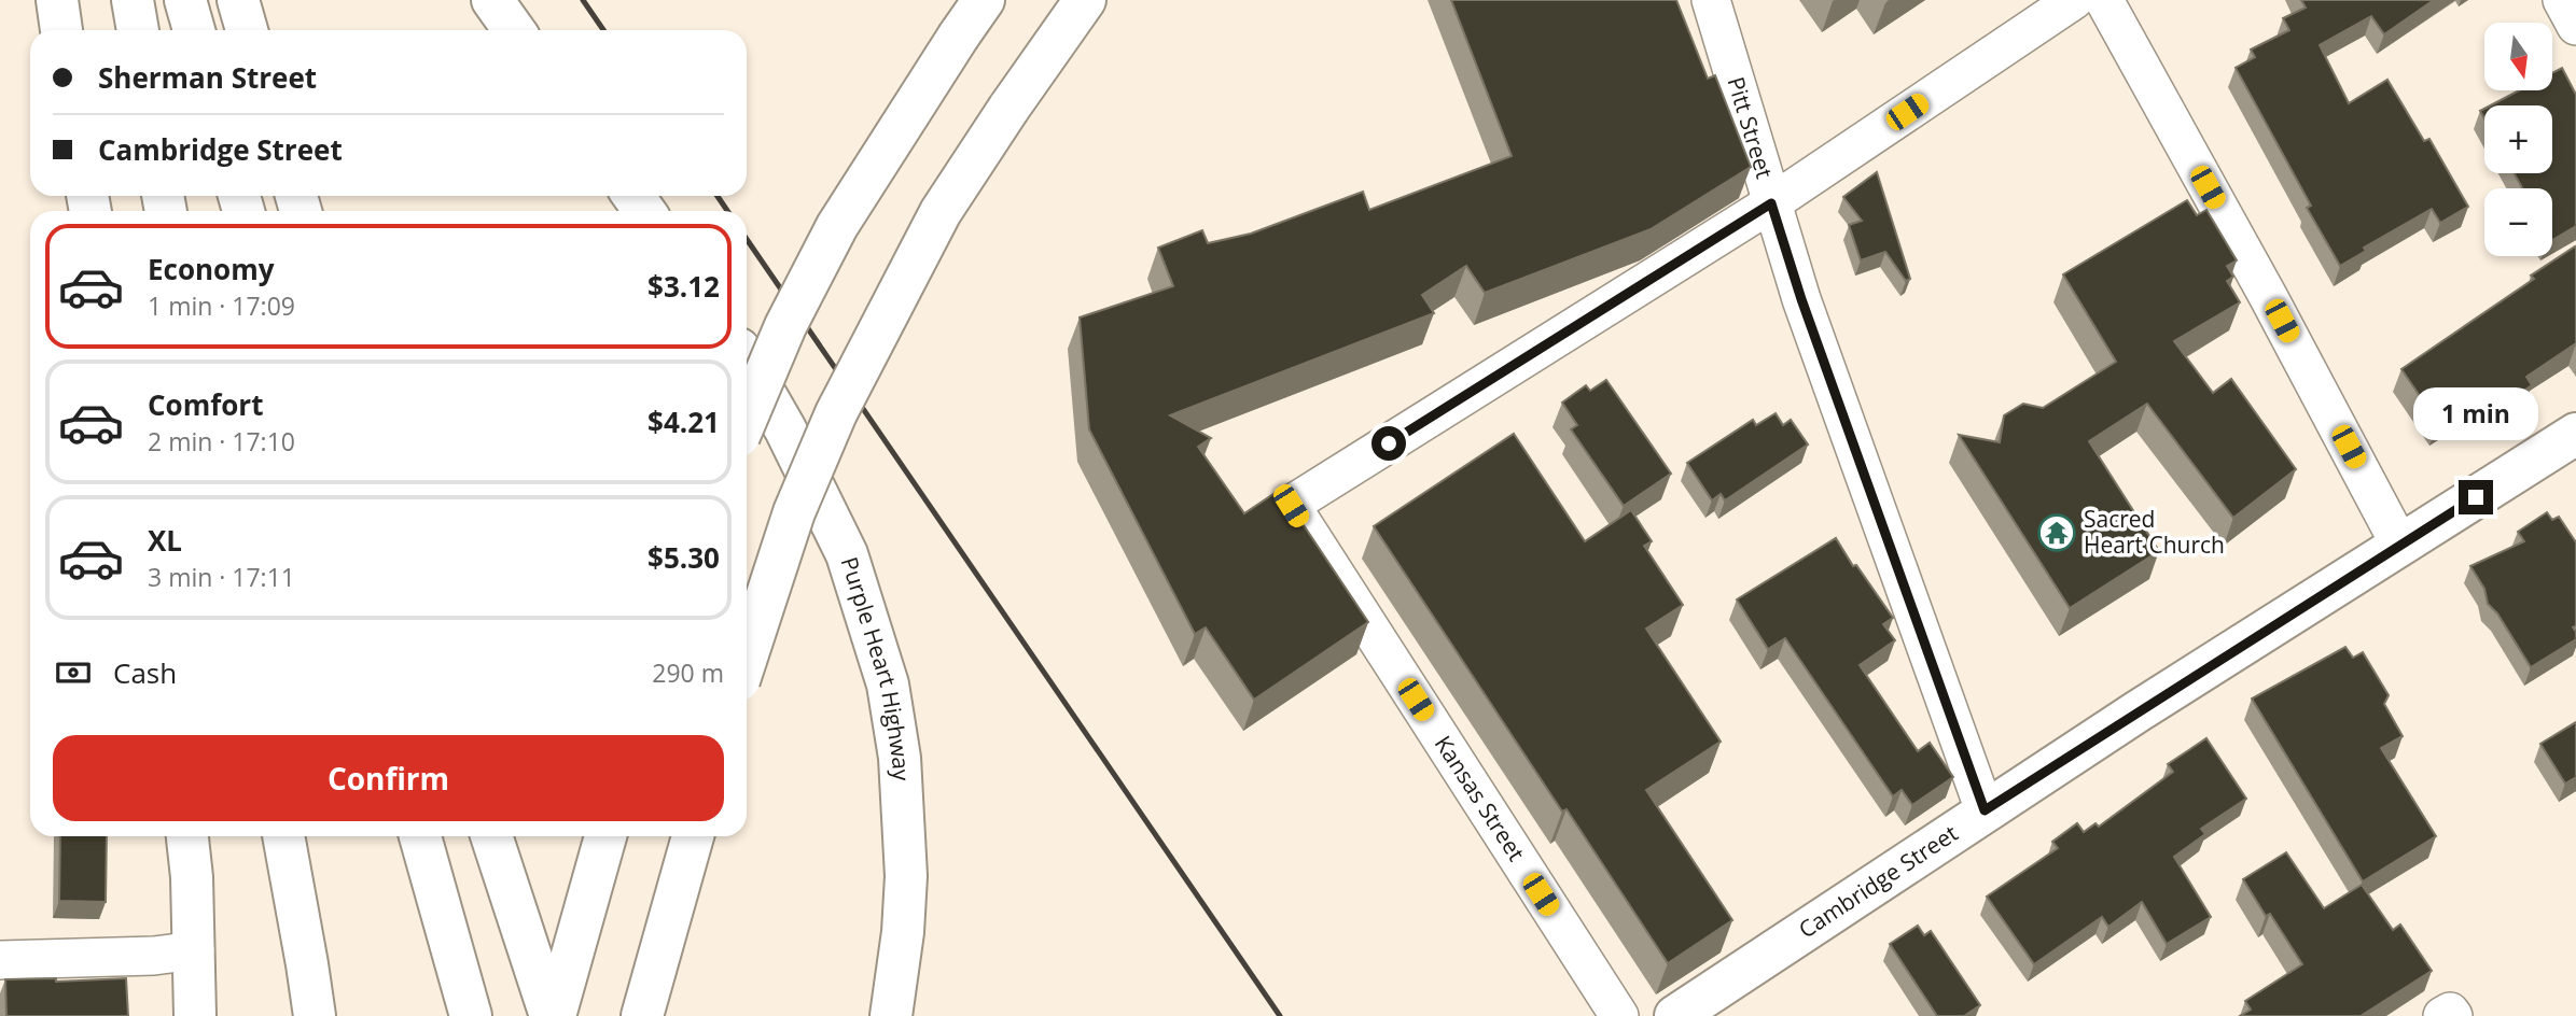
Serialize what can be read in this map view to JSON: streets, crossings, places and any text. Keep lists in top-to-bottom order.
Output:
{
  "streets": {
    "main road": ["Purple Heart Highway", "Cambridge Street"],
    "street": ["Pitt Street", "Kansas Street"]
  },
  "crossings": [
    ["Pitt Street", "Kansas Street"],
    ["Pitt Street", "Cambridge Street"]
  ],
  "places": {
    "temple": ["Sacred Heart Church"]
  },
  "north": "bottom",
  "page": {
    "map_buttons": ["+", "−"],
    "banner": ["Sherman Street", "Cambridge Street"],
    "list": [
      {
        "name": "Economy",
        "note": "1 min · 17:09",
        "value": "$3.12"
      },
      {
        "name": "Comfort",
        "note": "2 min · 17:10",
        "value": "$4.21"
      },
      {
        "name": "XL",
        "note": "3 min · 17:11",
        "value": "$5.30"
      }
    ],
    "bubble": "1 min",
    "pay": ["Cash", "290 m"],
    "buttons": "Confirm"
  }
}
